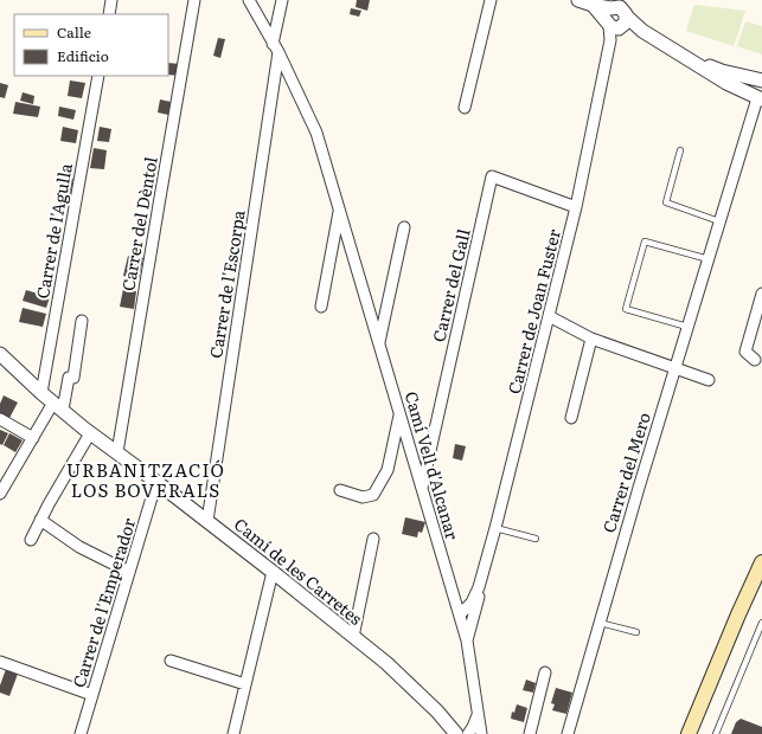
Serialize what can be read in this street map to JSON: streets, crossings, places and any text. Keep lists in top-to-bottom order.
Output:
{
  "streets": {
    "street": [
      "Carrer del Dèntol",
      "Carrer de l'Agulla",
      "Carrer de l'Escorpa",
      "Carrer del Gall",
      "Carrer de Joan Fuster",
      "Camí Vell d'Alcanar",
      "Carrer del Mero",
      "Camí de les Carretes",
      "Carrer de l'Emperador"
    ]
  },
  "crossings": [
    ["Carrer del Dèntol", "Camí de les Carretes"],
    ["Carrer de l'Agulla", "Camí de les Carretes"],
    ["Carrer de l'Escorpa", "Camí Vell d'Alcanar"],
    ["Carrer de l'Escorpa", "Camí de les Carretes"],
    ["Carrer del Gall", "Carrer de Joan Fuster"],
    ["Carrer del Gall", "Camí Vell d'Alcanar"],
    ["Carrer de Joan Fuster", "Camí Vell d'Alcanar"],
    ["Camí Vell d'Alcanar", "Camí de les Carretes"],
    ["Camí de les Carretes", "Carrer de l'Emperador"]
  ],
  "districts": ["URBANITZACIÓ LOS BOVERALS"],
  "legend": ["Calle", "Edificio"]
}
